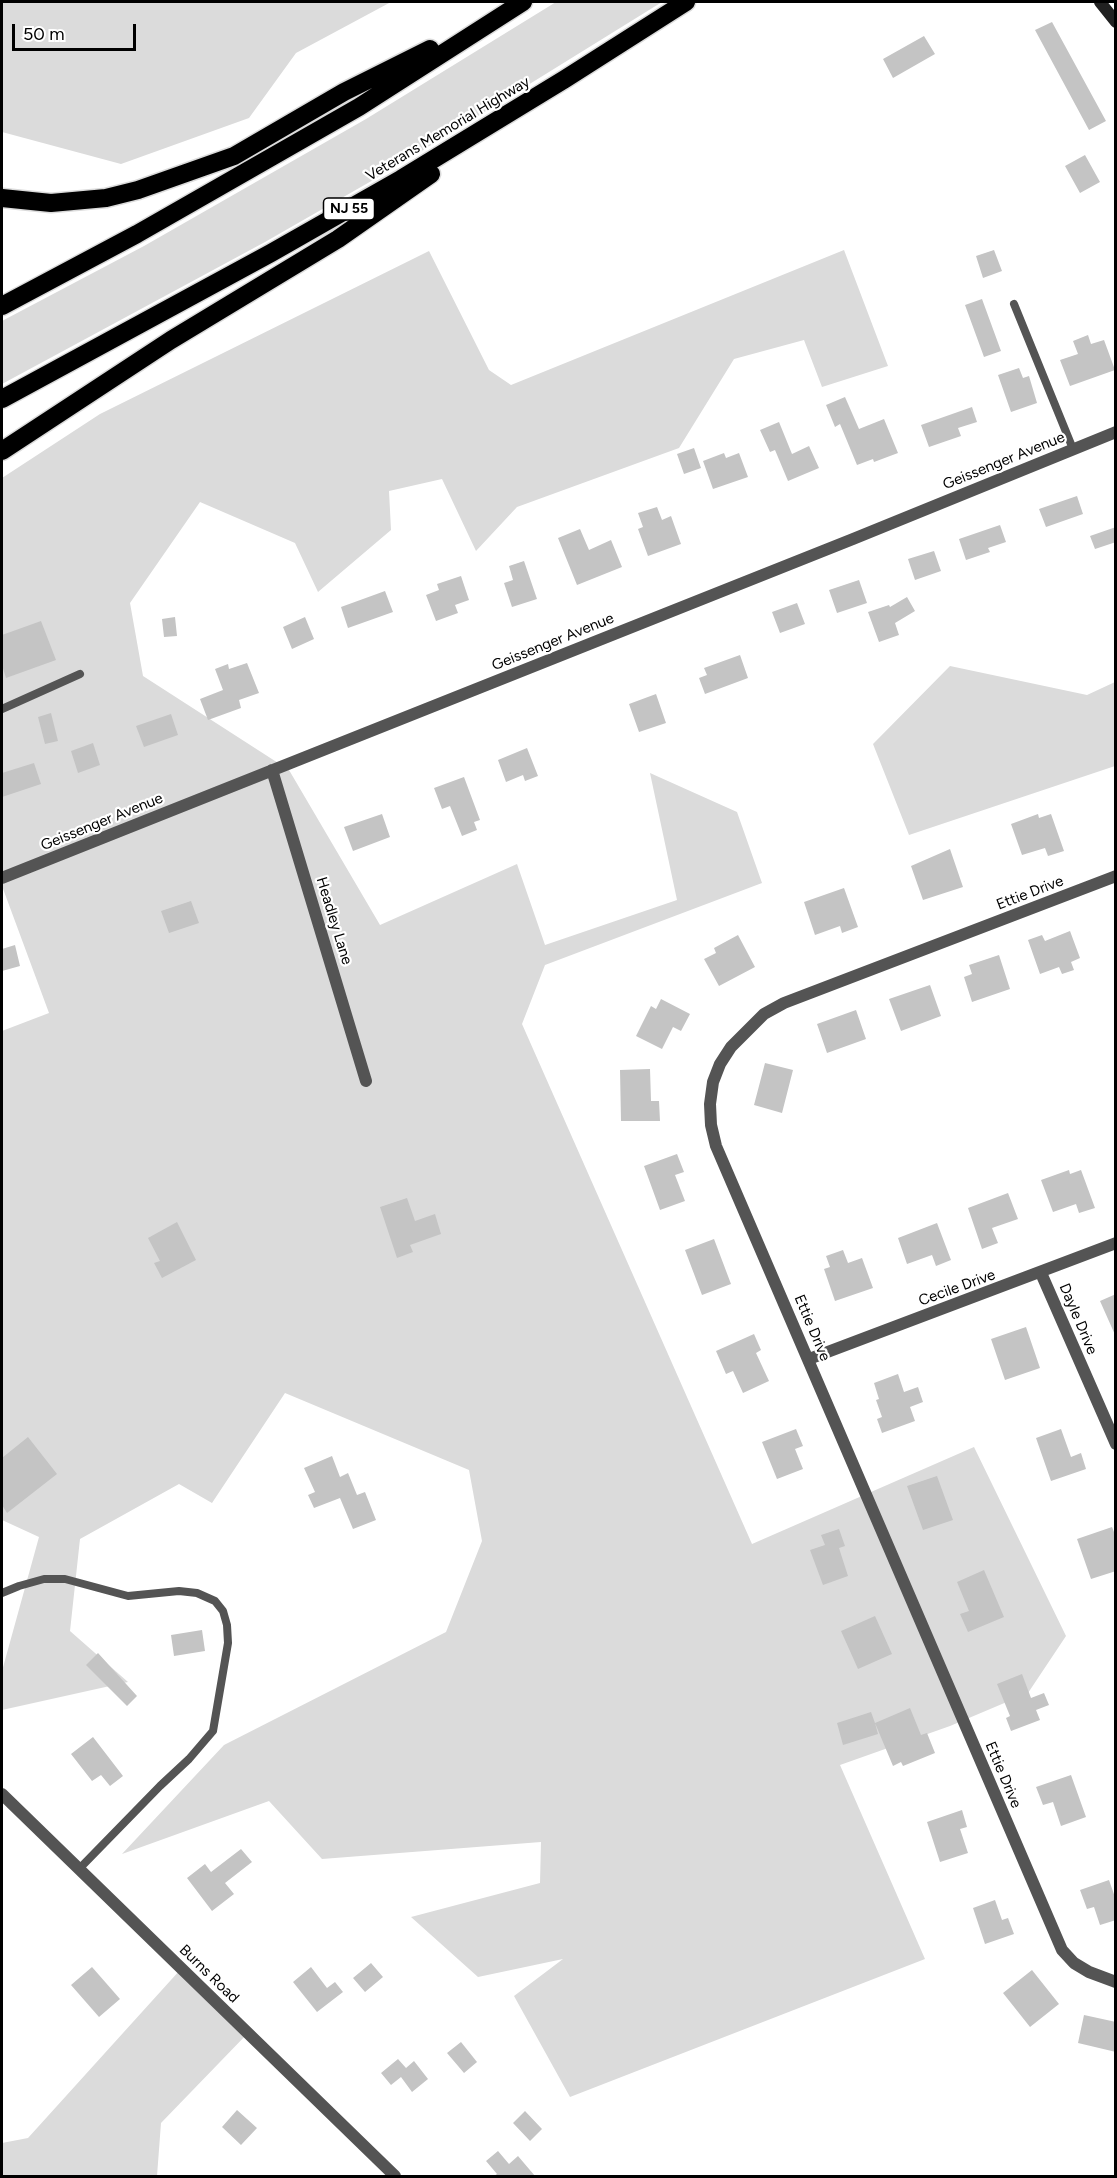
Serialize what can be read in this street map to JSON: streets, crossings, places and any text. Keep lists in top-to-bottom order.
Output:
{
  "streets": {
    "highway": ["Veterans Memorial Highway", "NJ 55"],
    "street": [
      "Geissenger Avenue",
      "Ettie Drive",
      "Headley Lane",
      "Cecile Drive",
      "Dayle Drive",
      "Burns Road"
    ]
  },
  "crossings": [
    ["Geissenger Avenue", "Headley Lane"],
    ["Ettie Drive", "Cecile Drive"],
    ["Cecile Drive", "Dayle Drive"]
  ],
  "scale_bar": "50 m"
}
